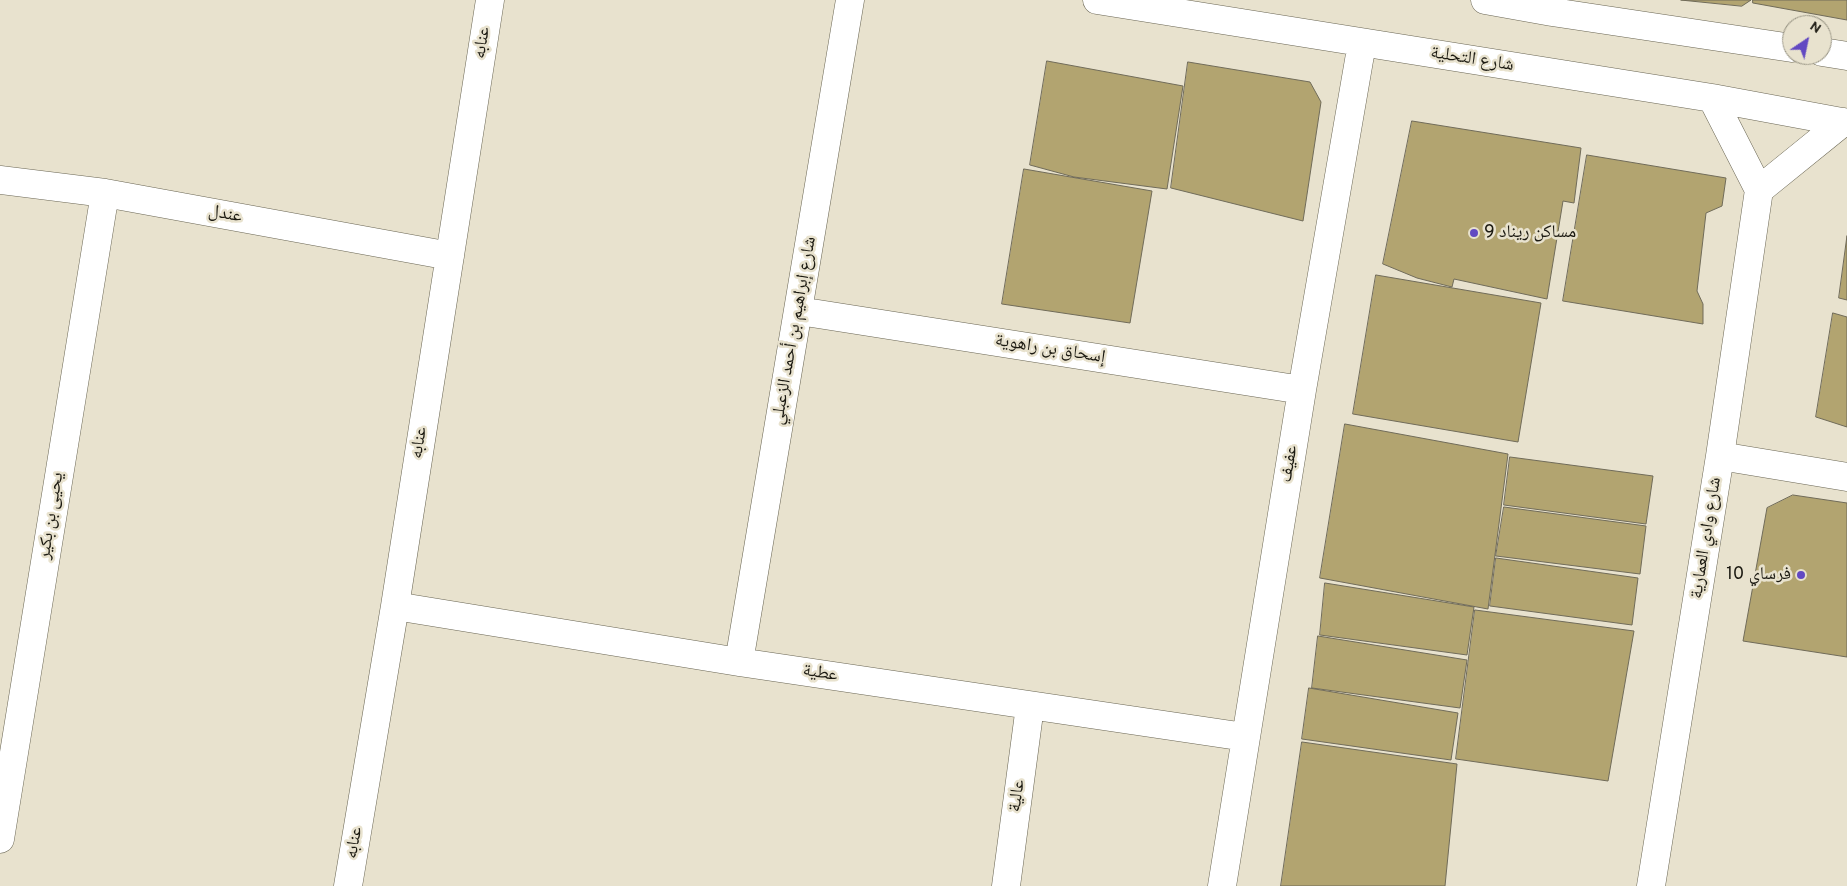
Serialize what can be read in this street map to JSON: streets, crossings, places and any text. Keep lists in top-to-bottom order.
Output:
{
  "streets": {
    "street": [
      "عنابه",
      "شارع التحلية",
      "عندل",
      "شارع إبراهيم بن أحمد الزعبلي",
      "إسحاق بن راهوية",
      "عفيف",
      "يحيى بن بكير",
      "شارع وادي العمارية",
      "عطية",
      "عالية"
    ]
  },
  "crossings": [
    ["عنابه", "عندل"],
    ["عنابه", "عطية"],
    ["شارع التحلية", "عفيف"],
    ["عندل", "يحيى بن بكير"],
    ["شارع إبراهيم بن أحمد الزعبلي", "إسحاق بن راهوية"],
    ["شارع إبراهيم بن أحمد الزعبلي", "عطية"],
    ["إسحاق بن راهوية", "عفيف"],
    ["عفيف", "عطية"],
    ["عطية", "عالية"]
  ],
  "places": ["مساكن ريناد 9", "فرساي 10"],
  "north": "top right"
}
